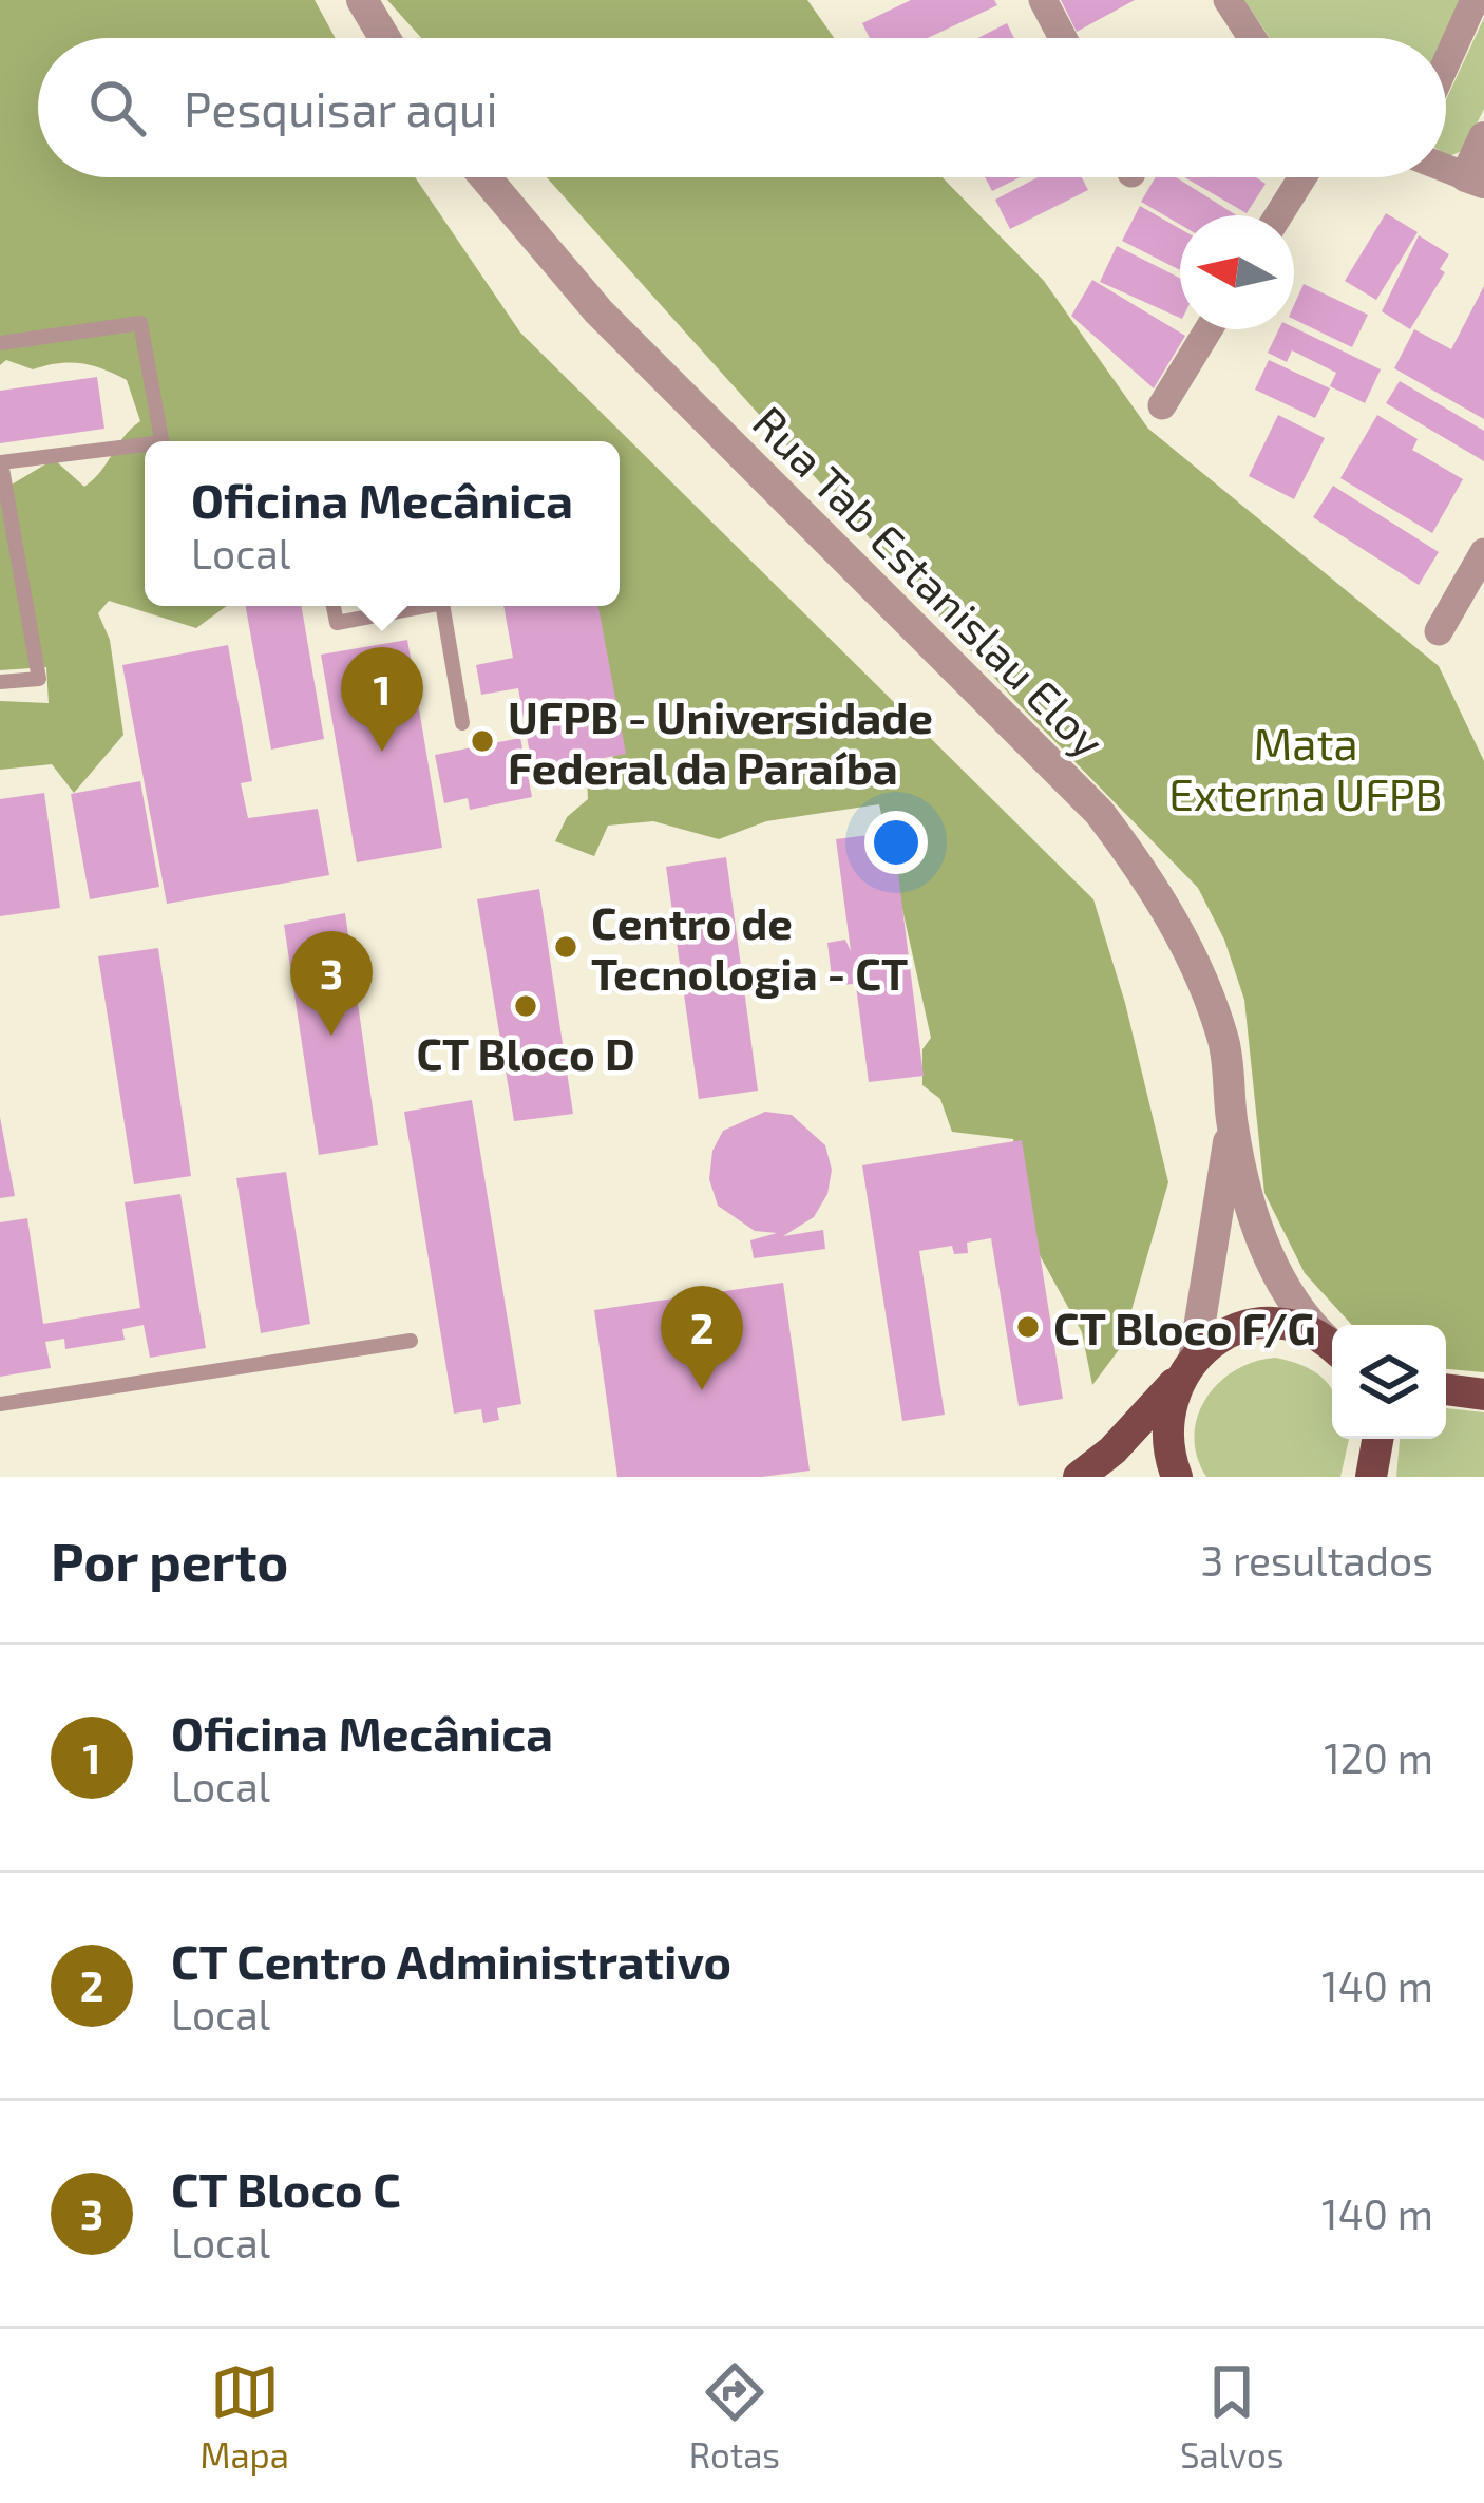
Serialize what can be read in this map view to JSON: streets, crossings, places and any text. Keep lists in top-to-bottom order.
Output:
{
  "streets": {
    "street": ["Rua Tab Estanislau Eloy"]
  },
  "parks": ["Mata Externa UFPB"],
  "places": [
    "UFPB - Universidade Federal da Paraíba",
    "Centro de Tecnologia - CT",
    "CT Bloco D",
    "CT Bloco F/G"
  ],
  "north": "left",
  "page": {
    "search": "Pesquisar aqui",
    "popup": ["Oficina Mecânica", "Local"],
    "pins": ["1", "3", "2"],
    "heading": ["Por perto", "3 resultados"],
    "list": [
      {
        "mark": "1",
        "name": "Oficina Mecânica",
        "note": "Local",
        "value": "120 m"
      },
      {
        "mark": "2",
        "name": "CT Centro Administrativo",
        "note": "Local",
        "value": "140 m"
      },
      {
        "mark": "3",
        "name": "CT Bloco C",
        "note": "Local",
        "value": "140 m"
      }
    ],
    "nav": ["Mapa", "Rotas", "Salvos"]
  }
}
